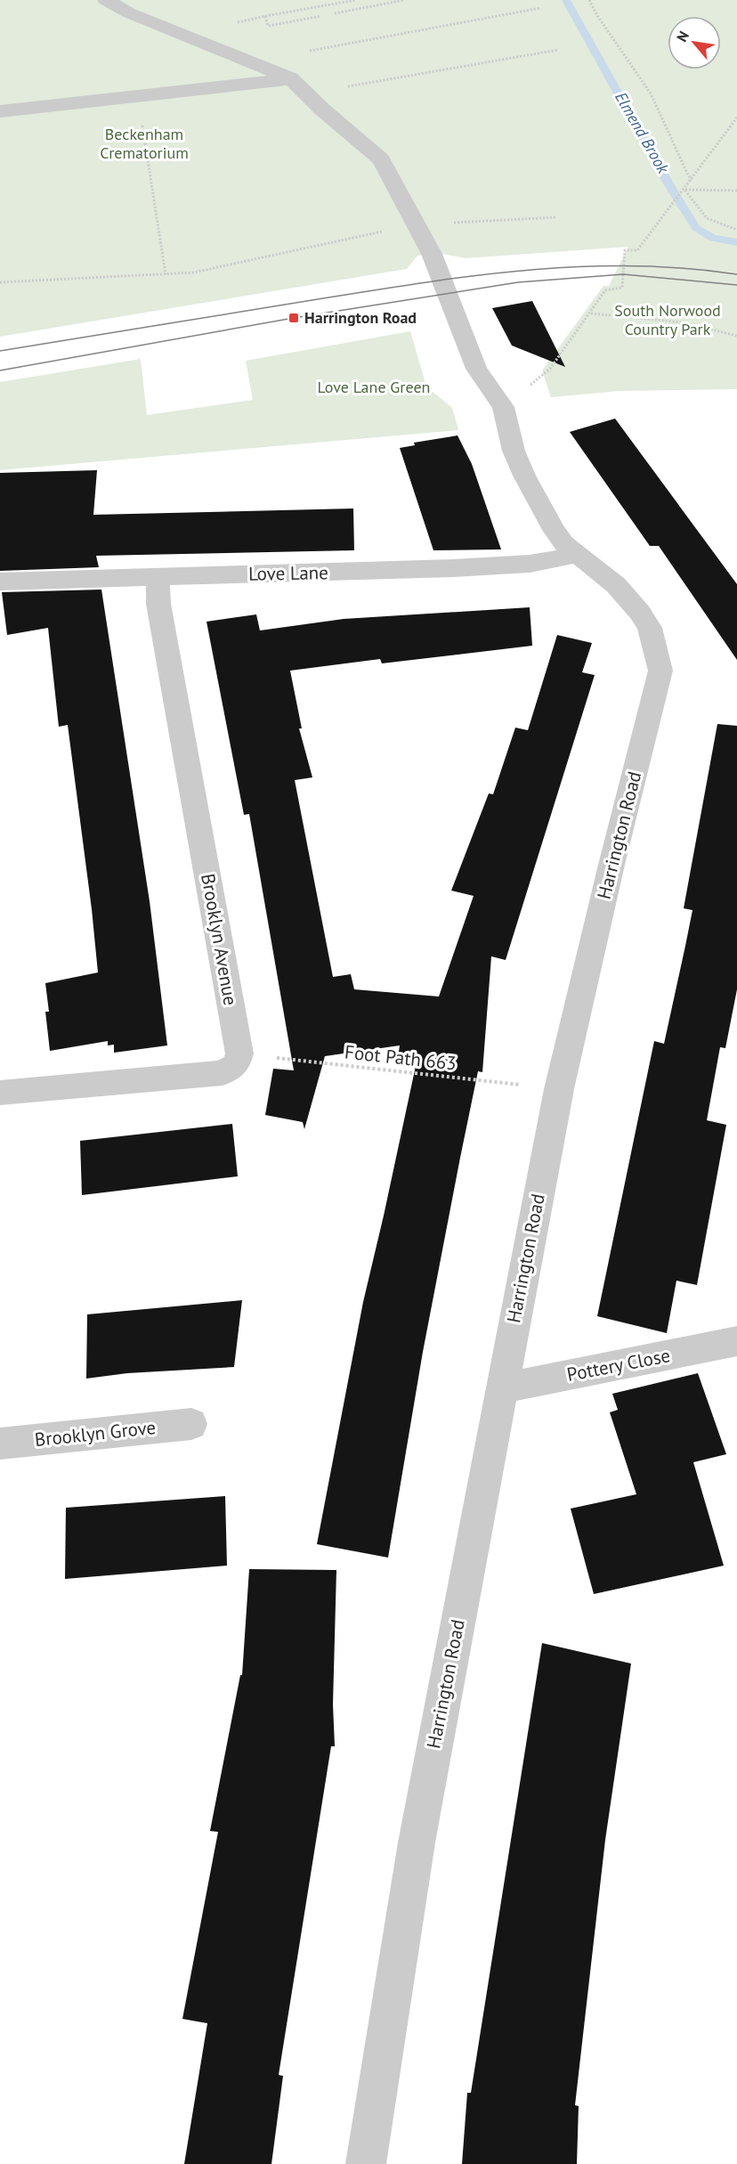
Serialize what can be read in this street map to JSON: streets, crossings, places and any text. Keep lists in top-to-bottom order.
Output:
{
  "streets": {
    "street": [
      "Love Lane",
      "Harrington Road",
      "Brooklyn Avenue",
      "Pottery Close",
      "Brooklyn Grove"
    ],
    "path": ["Foot Path 663"]
  },
  "crossings": [
    ["Love Lane", "Harrington Road"],
    ["Love Lane", "Brooklyn Avenue"],
    ["Harrington Road", "Foot Path 663"],
    ["Harrington Road", "Pottery Close"],
    ["Brooklyn Avenue", "Foot Path 663"]
  ],
  "water": ["Elmend Brook"],
  "parks": ["Beckenham Crematorium", "South Norwood Country Park", "Love Lane Green"],
  "places": {
    "transit": ["Harrington Road"]
  },
  "north": "top left"
}
